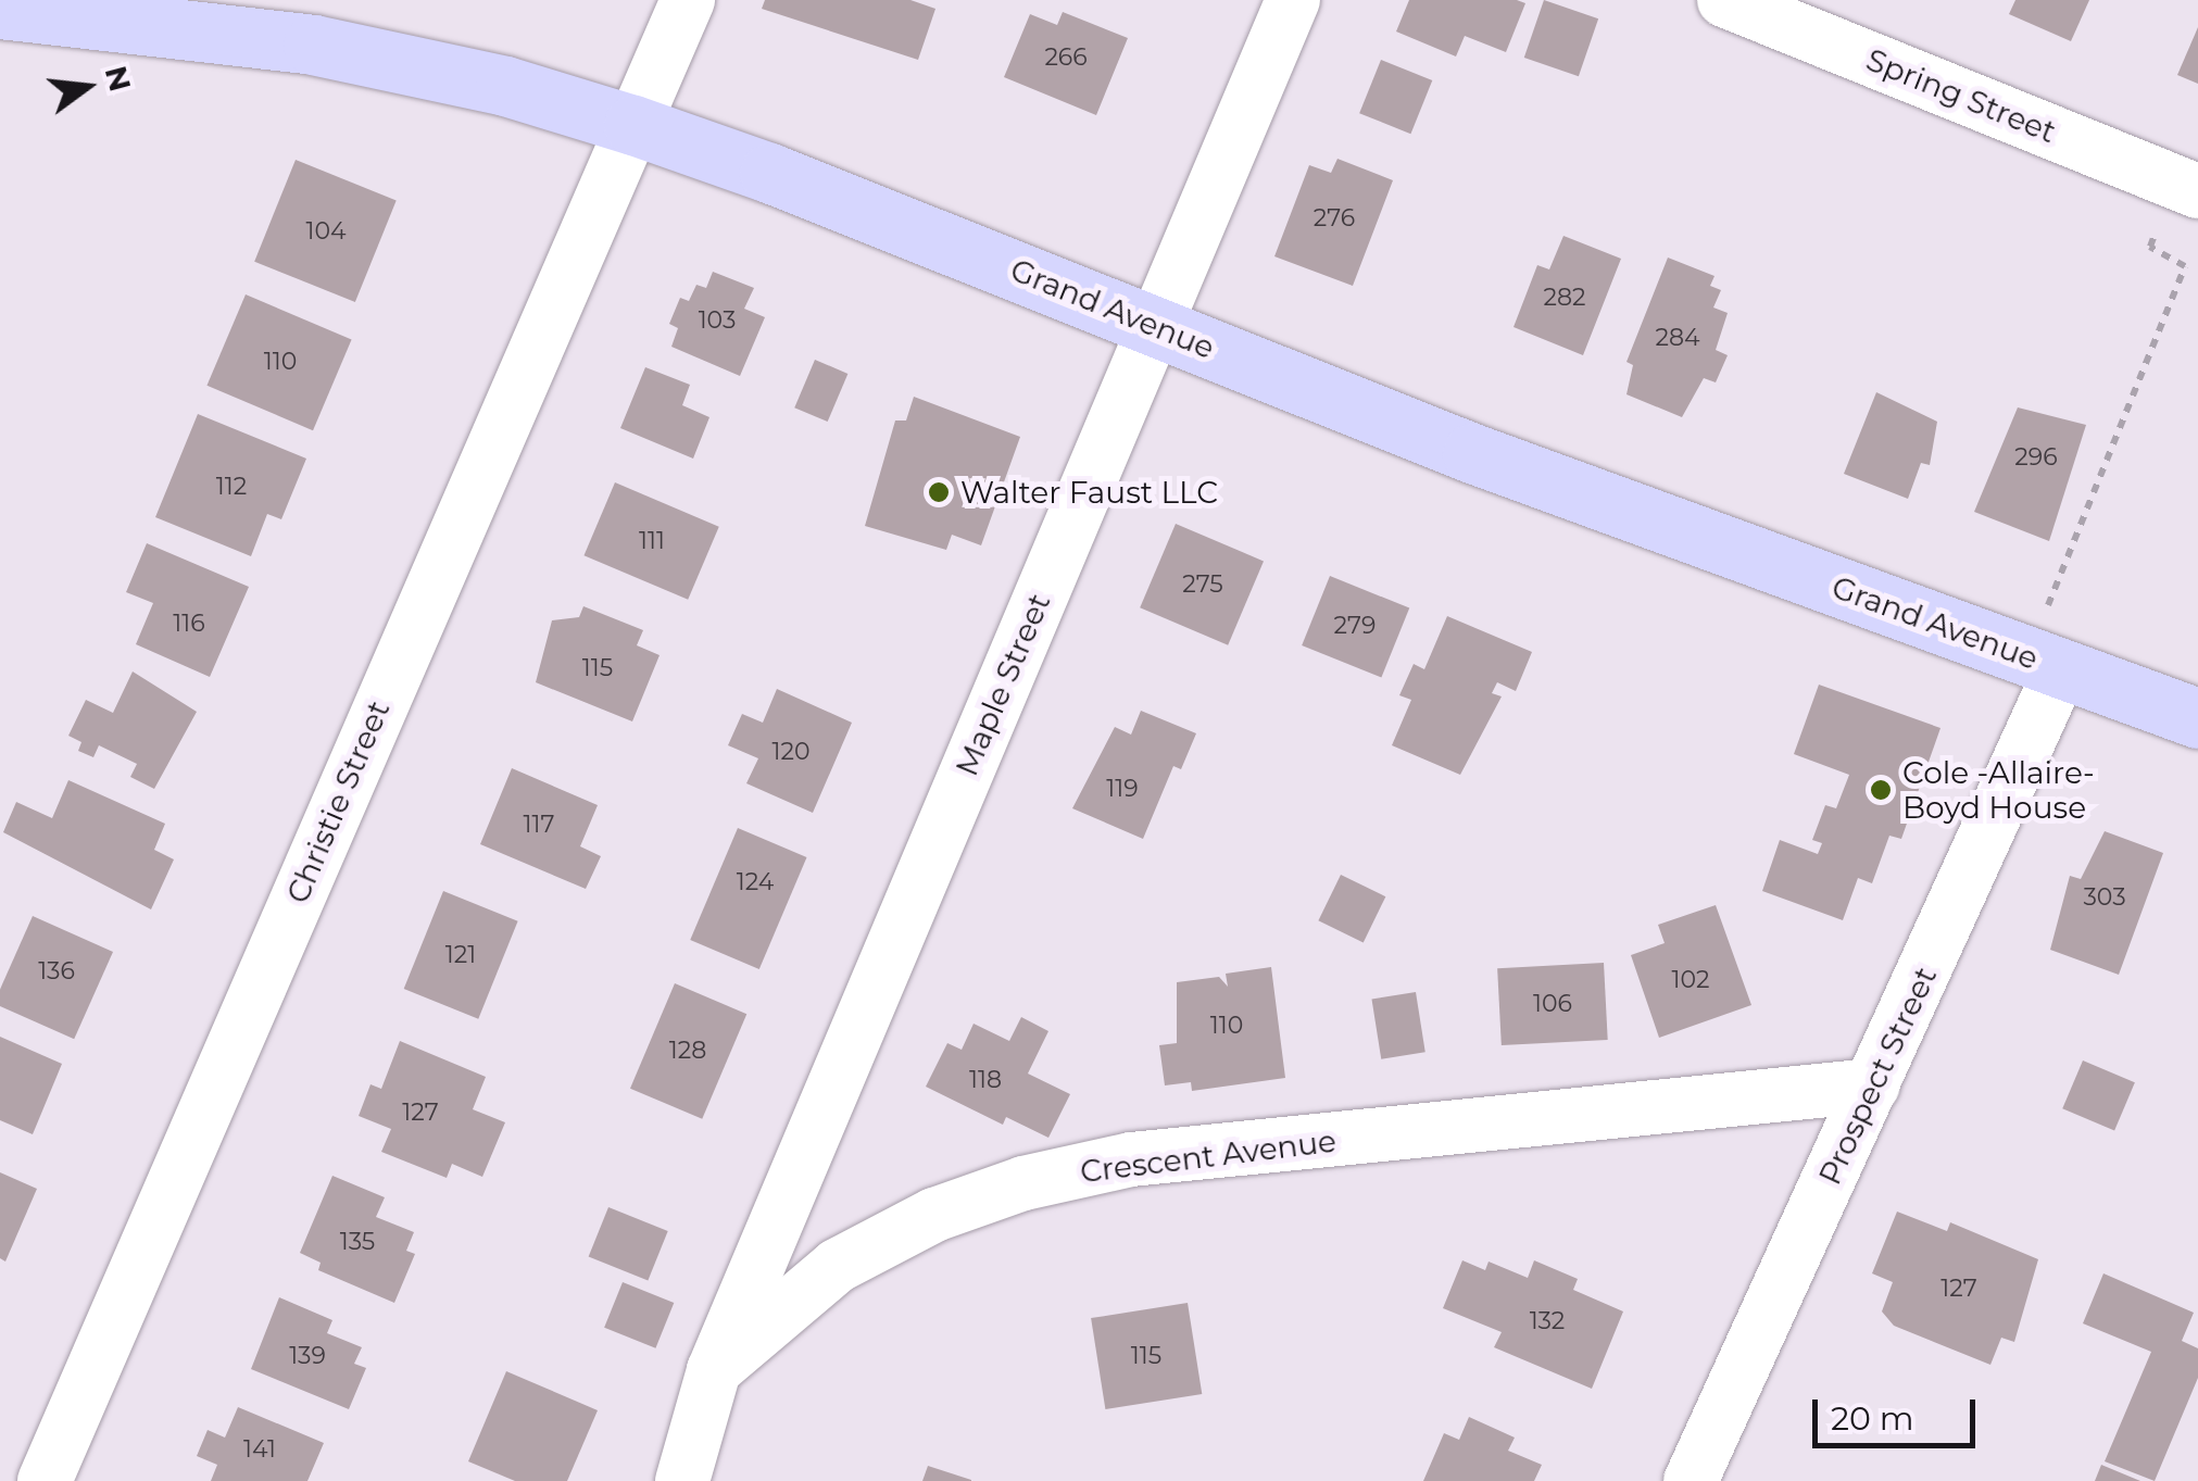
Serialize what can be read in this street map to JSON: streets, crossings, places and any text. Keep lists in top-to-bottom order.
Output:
{
  "streets": {
    "main road": ["Grand Avenue"],
    "street": [
      "Spring Street",
      "Maple Street",
      "Christie Street",
      "Prospect Street",
      "Crescent Avenue"
    ]
  },
  "crossings": [
    ["Grand Avenue", "Maple Street"],
    ["Grand Avenue", "Christie Street"],
    ["Grand Avenue", "Prospect Street"],
    ["Maple Street", "Crescent Avenue"],
    ["Prospect Street", "Crescent Avenue"]
  ],
  "places": ["Walter Faust LLC", "Cole -Allaire- Boyd House"],
  "house_numbers": [
    "266",
    "276",
    "104",
    "282",
    "103",
    "284",
    "110",
    "296",
    "112",
    "111",
    "275",
    "116",
    "279",
    "115",
    "120",
    "119",
    "117",
    "124",
    "303",
    "121",
    "136",
    "102",
    "106",
    "110",
    "128",
    "118",
    "127",
    "135",
    "127",
    "132",
    "139",
    "115",
    "141"
  ],
  "scale_bar": "20 m",
  "north": "right"
}
